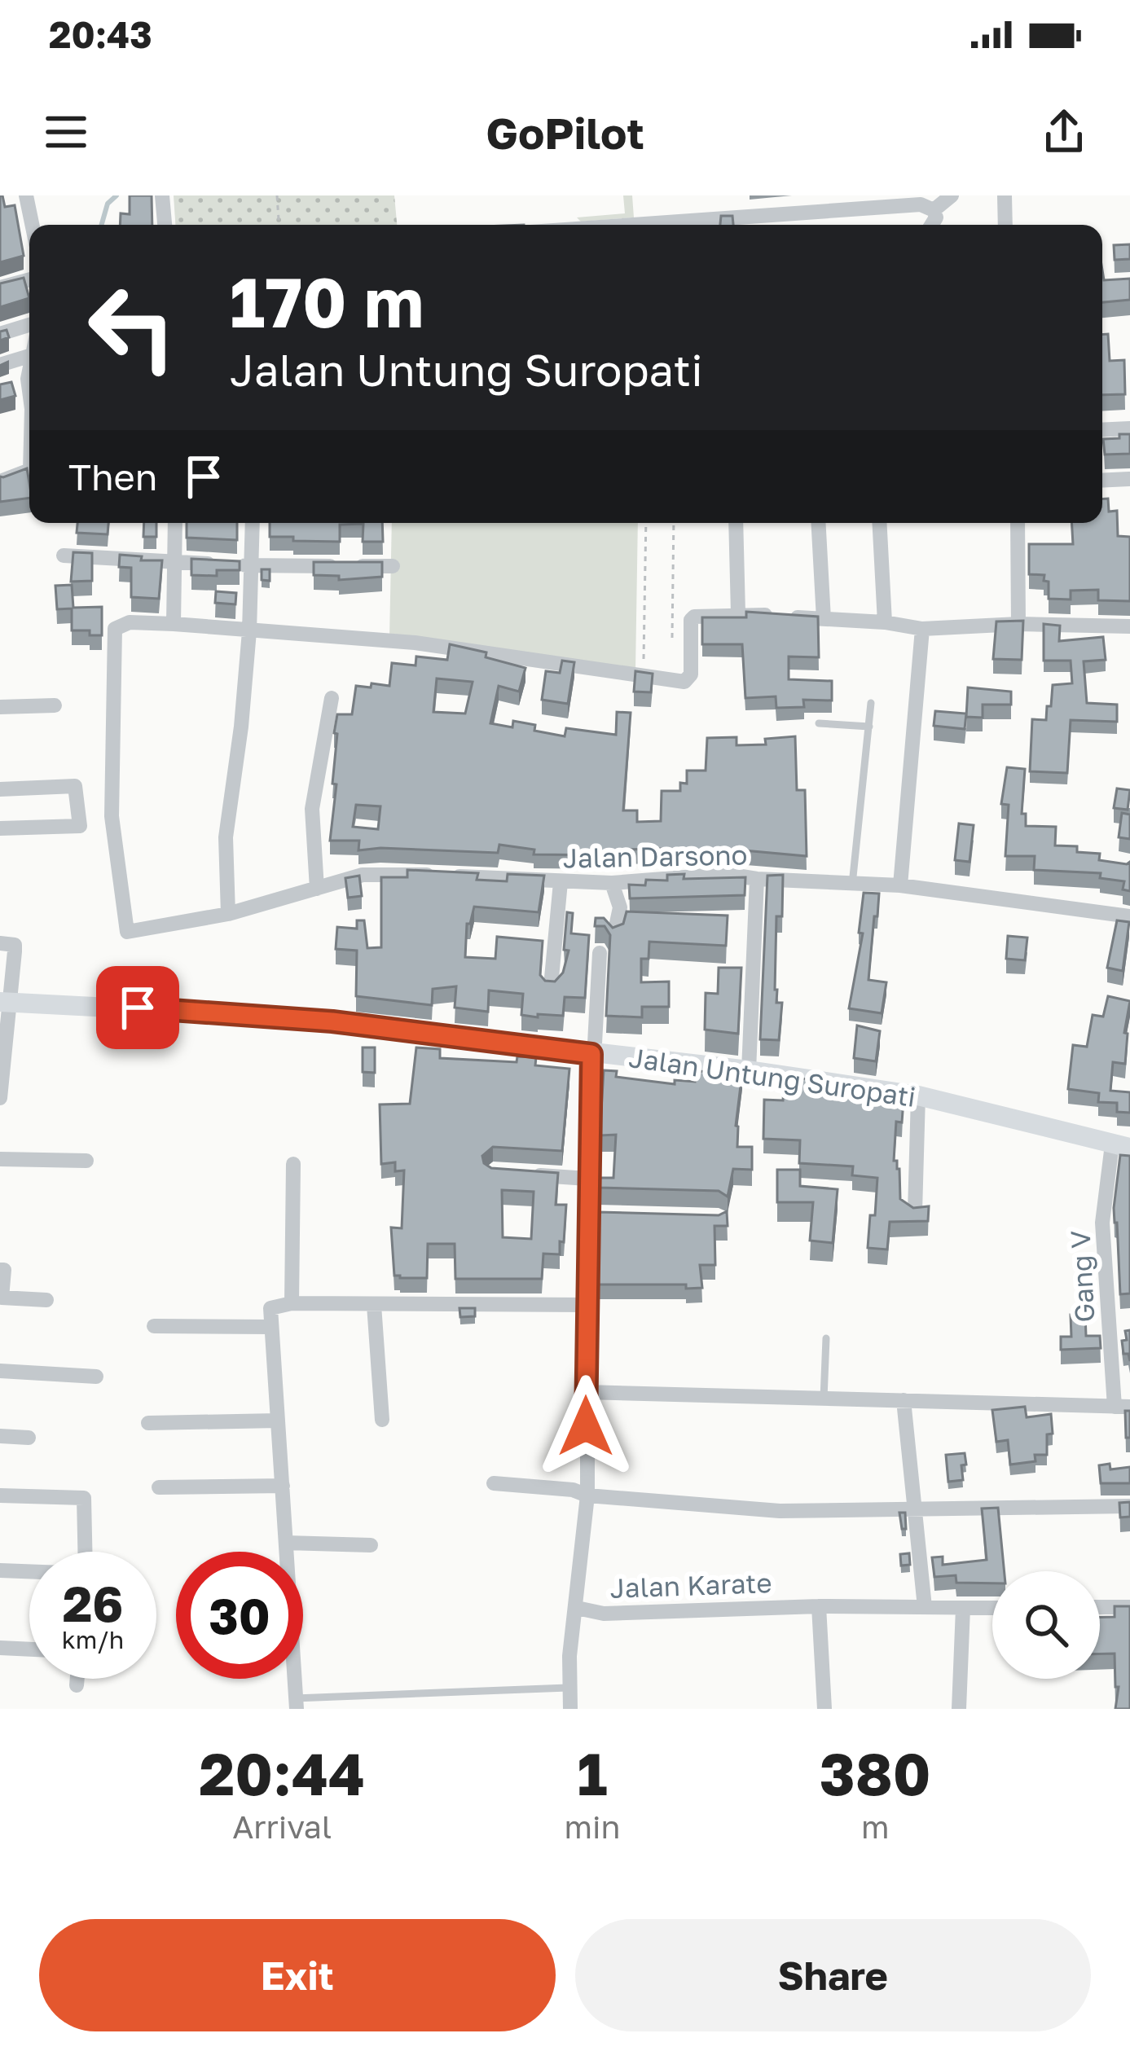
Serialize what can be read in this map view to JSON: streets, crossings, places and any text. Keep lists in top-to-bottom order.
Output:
{
  "streets": {
    "main road": ["Jalan Untung Suropati"],
    "street": ["Jalan Darsono", "Gang V", "Jalan Karate"]
  },
  "crossings": [
    ["Jalan Untung Suropati", "Gang V"],
    ["Jalan Untung Suropati", "Jalan Karate"]
  ],
  "page": {
    "status": "20:43",
    "header": "GoPilot",
    "turn": ["170 m", "Jalan Untung Suropati"],
    "then": "Then",
    "speed": "26 km/h",
    "limit": "30",
    "eta": [
      "20:44",
      "Arrival",
      "1",
      "min",
      "380",
      "m"
    ],
    "buttons": ["Exit", "Share"]
  }
}
